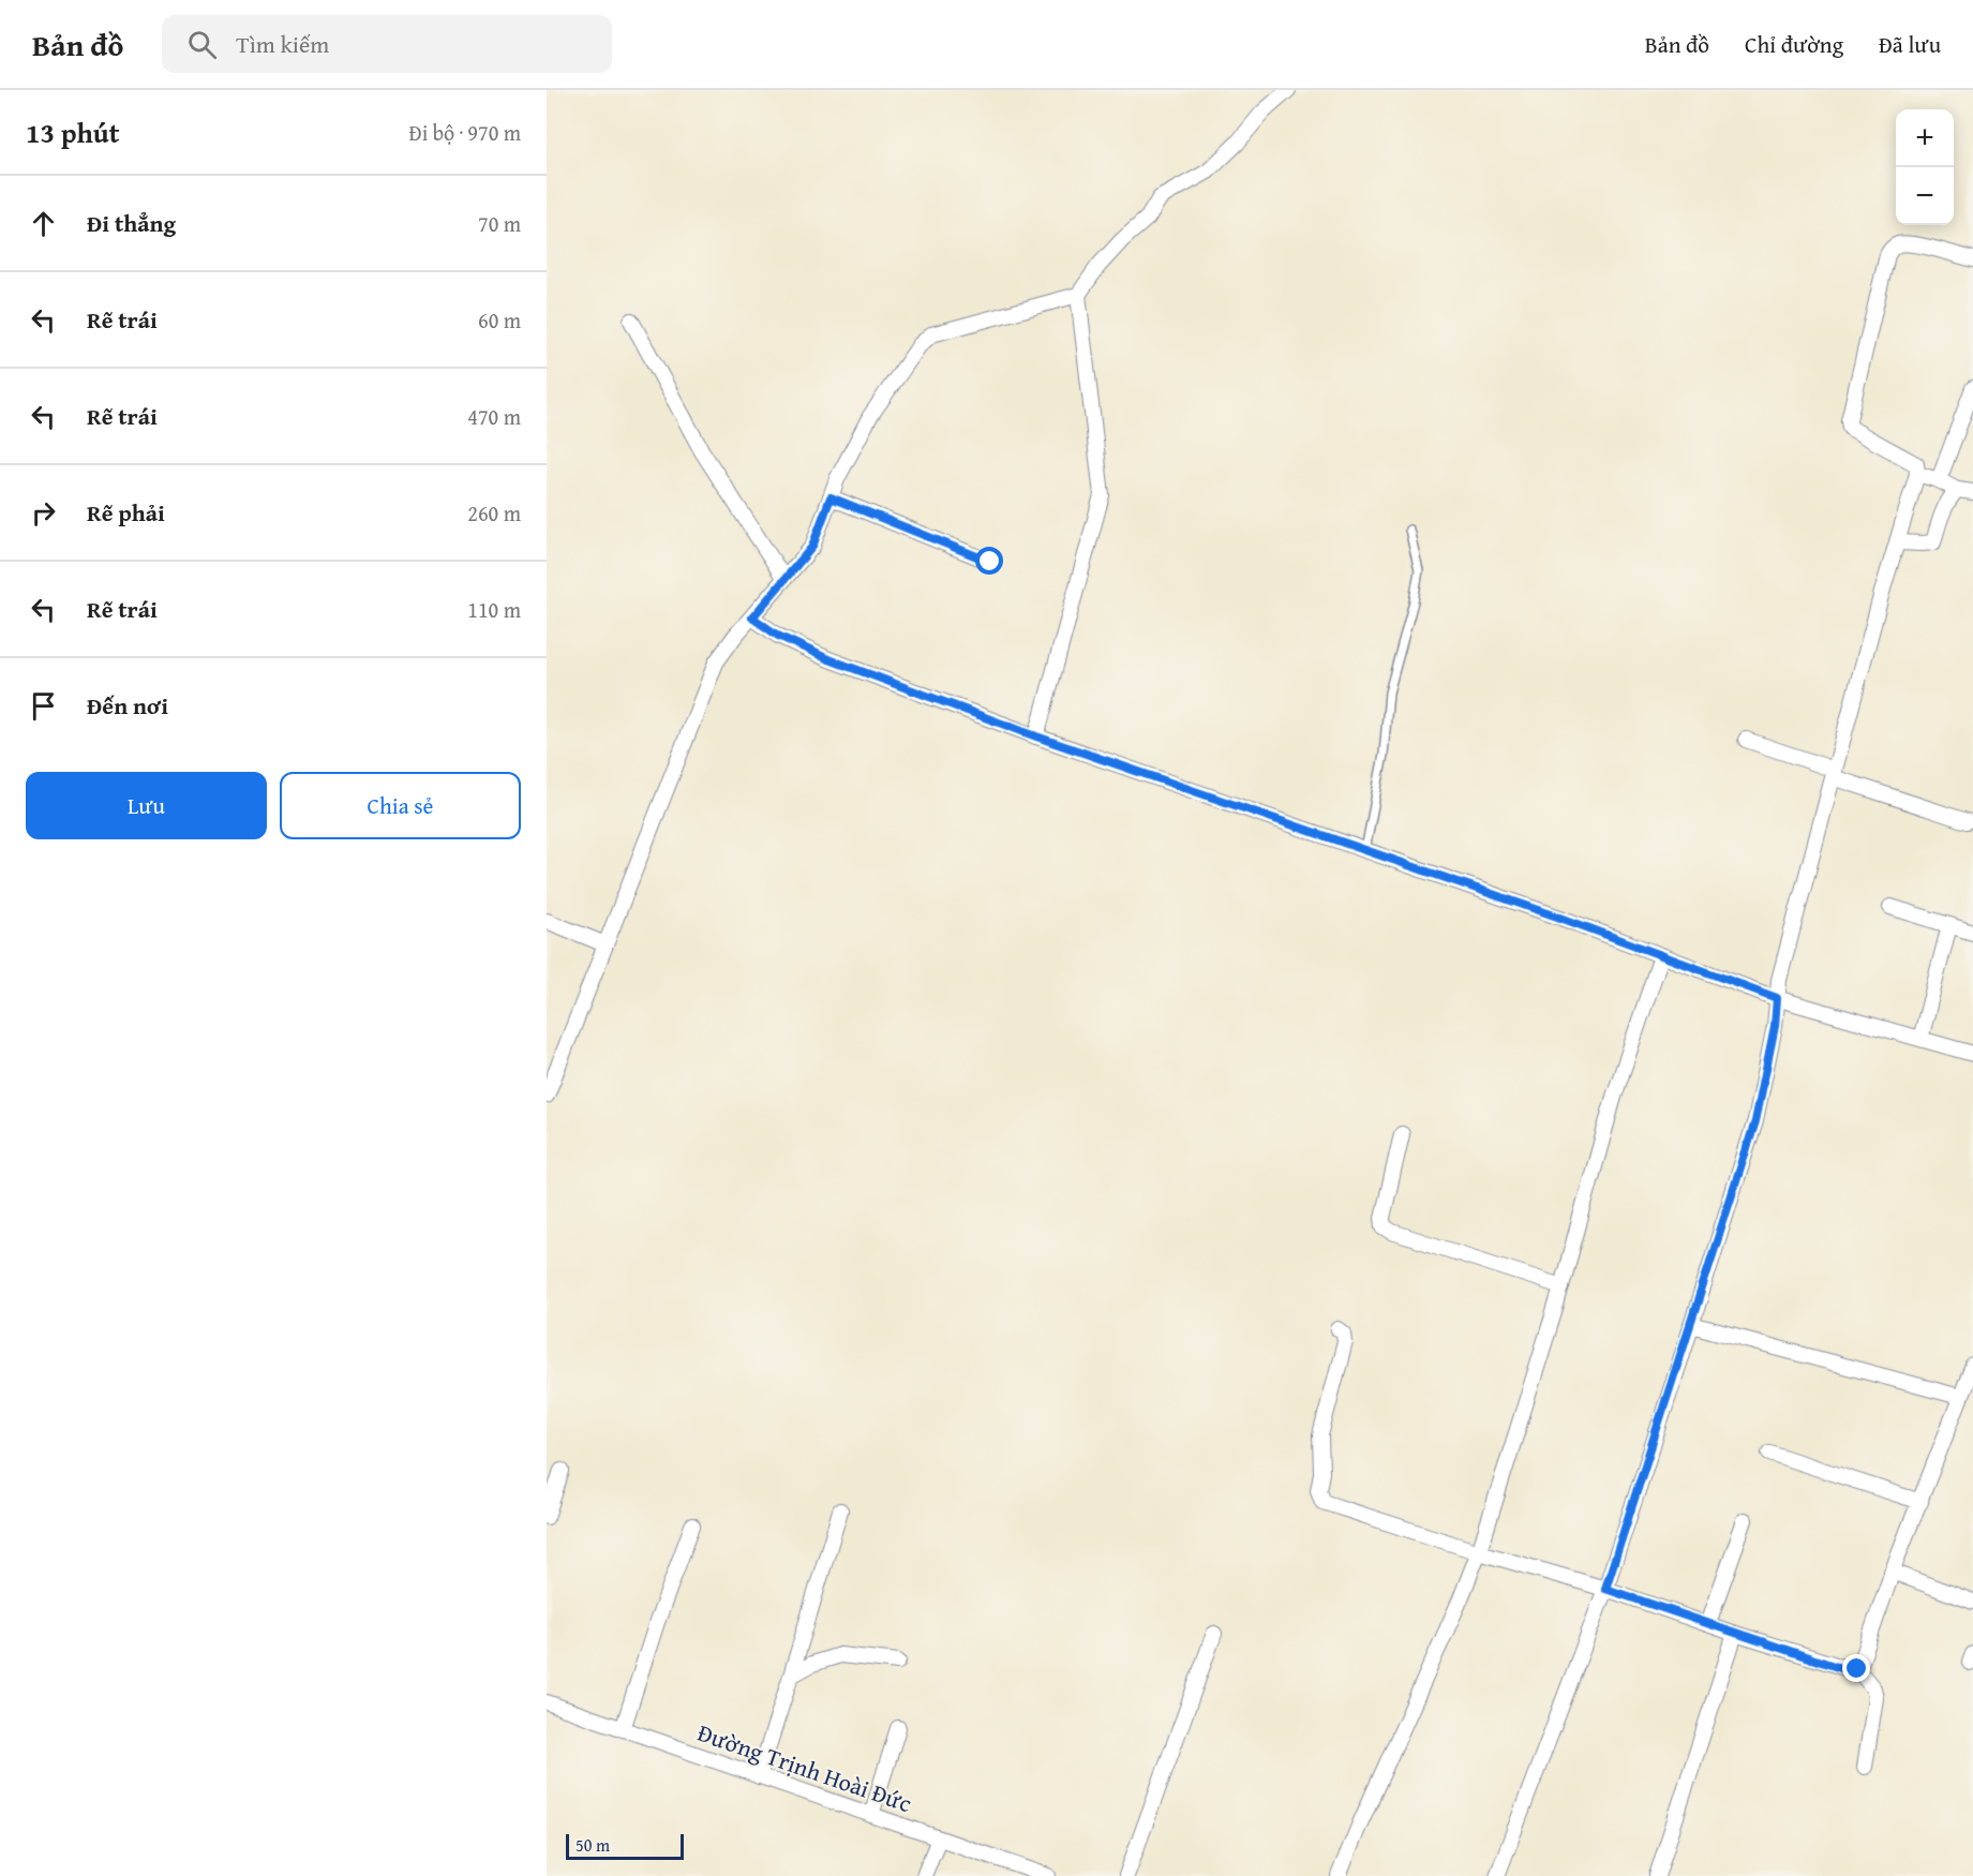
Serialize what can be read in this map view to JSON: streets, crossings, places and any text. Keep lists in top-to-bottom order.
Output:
{
  "streets": {
    "street": ["Đường Trịnh Hoài Đức"]
  },
  "scale_bar": "50 m",
  "page": {
    "header": "Bản đồ",
    "search": "Tìm kiếm",
    "nav": ["Bản đồ", "Chỉ đường", "Đã lưu"],
    "heading": ["13 phút", "Đi bộ · 970 m"],
    "map_buttons": ["+", "−"],
    "list": [
      ["Đi thẳng", "70 m"],
      ["Rẽ trái", "60 m"],
      ["Rẽ trái", "470 m"],
      ["Rẽ phải", "260 m"],
      ["Rẽ trái", "110 m"],
      "Đến nơi"
    ],
    "buttons": ["Lưu", "Chia sẻ"],
    "scale": "50 m"
  }
}
